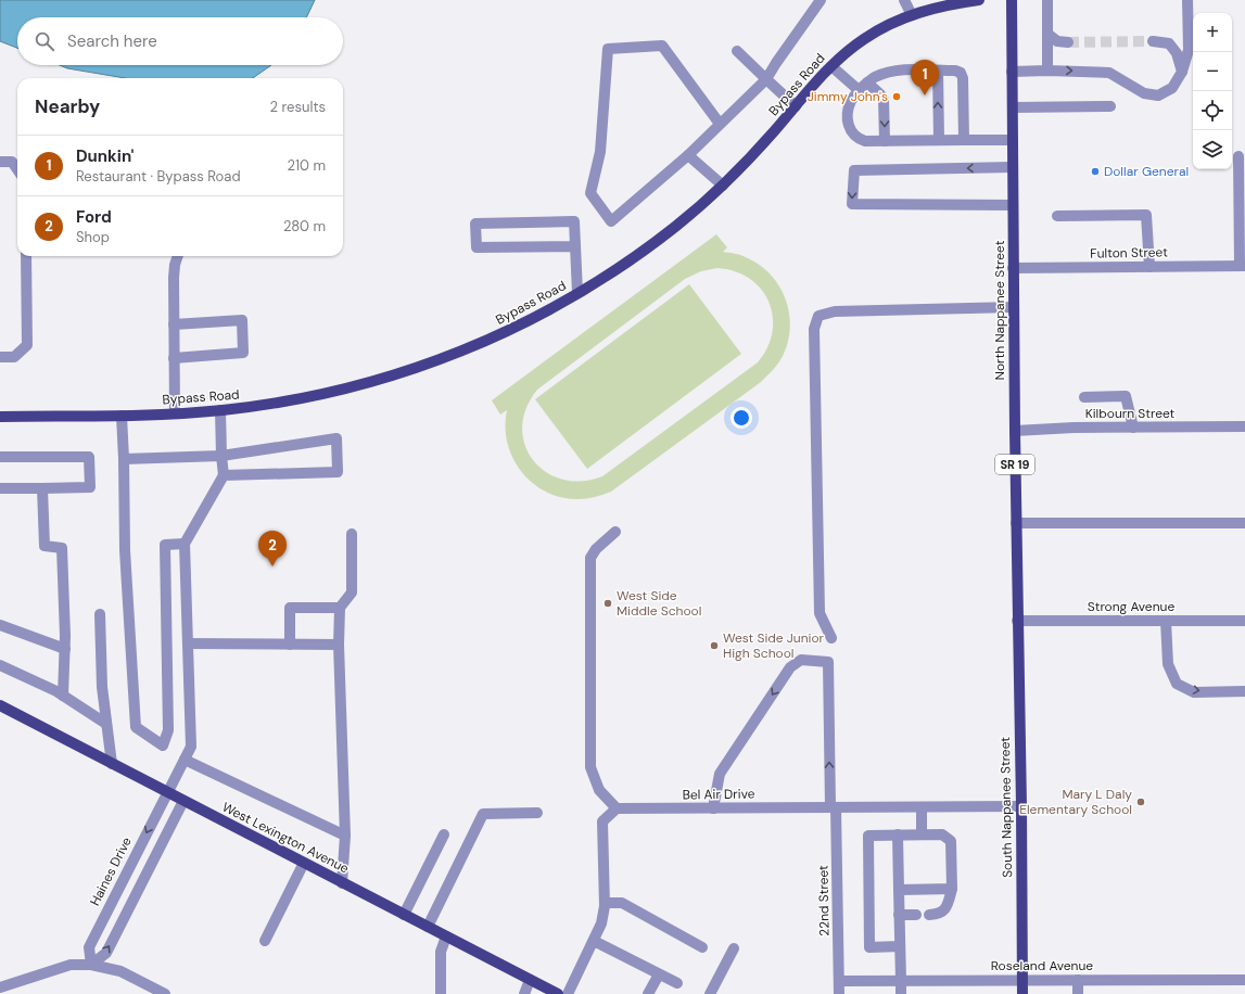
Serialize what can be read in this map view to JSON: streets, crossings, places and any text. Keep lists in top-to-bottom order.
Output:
{
  "streets": {
    "main road": [
      "Bypass Road",
      "North Nappanee Street",
      "SR 19",
      "South Nappanee Street",
      "West Lexington Avenue"
    ],
    "street": [
      "Fulton Street",
      "Kilbourn Street",
      "Strong Avenue",
      "Bel Air Drive",
      "Haines Drive",
      "22nd Street",
      "Roseland Avenue"
    ]
  },
  "crossings": [
    ["Fulton Street", "North Nappanee Street"],
    ["North Nappanee Street", "Kilbourn Street"],
    ["North Nappanee Street", "Strong Avenue"],
    ["North Nappanee Street", "South Nappanee Street"],
    ["Strong Avenue", "South Nappanee Street"],
    ["Bel Air Drive", "South Nappanee Street"],
    ["Bel Air Drive", "22nd Street"],
    ["South Nappanee Street", "Roseland Avenue"],
    ["West Lexington Avenue", "Haines Drive"],
    ["22nd Street", "Roseland Avenue"]
  ],
  "places": [
    "Jimmy John's",
    "Dollar General",
    "West Side Middle School",
    "West Side Junior High School",
    "Mary L Daly Elementary School"
  ],
  "page": {
    "map_buttons": ["+", "−"],
    "search": "Search here",
    "pins": ["1", "2"],
    "heading": ["Nearby", "2 results"],
    "list": [
      {
        "mark": "1",
        "name": "Dunkin'",
        "note": "Restaurant · Bypass Road",
        "value": "210 m"
      },
      {
        "mark": "2",
        "name": "Ford",
        "note": "Shop",
        "value": "280 m"
      }
    ]
  }
}
